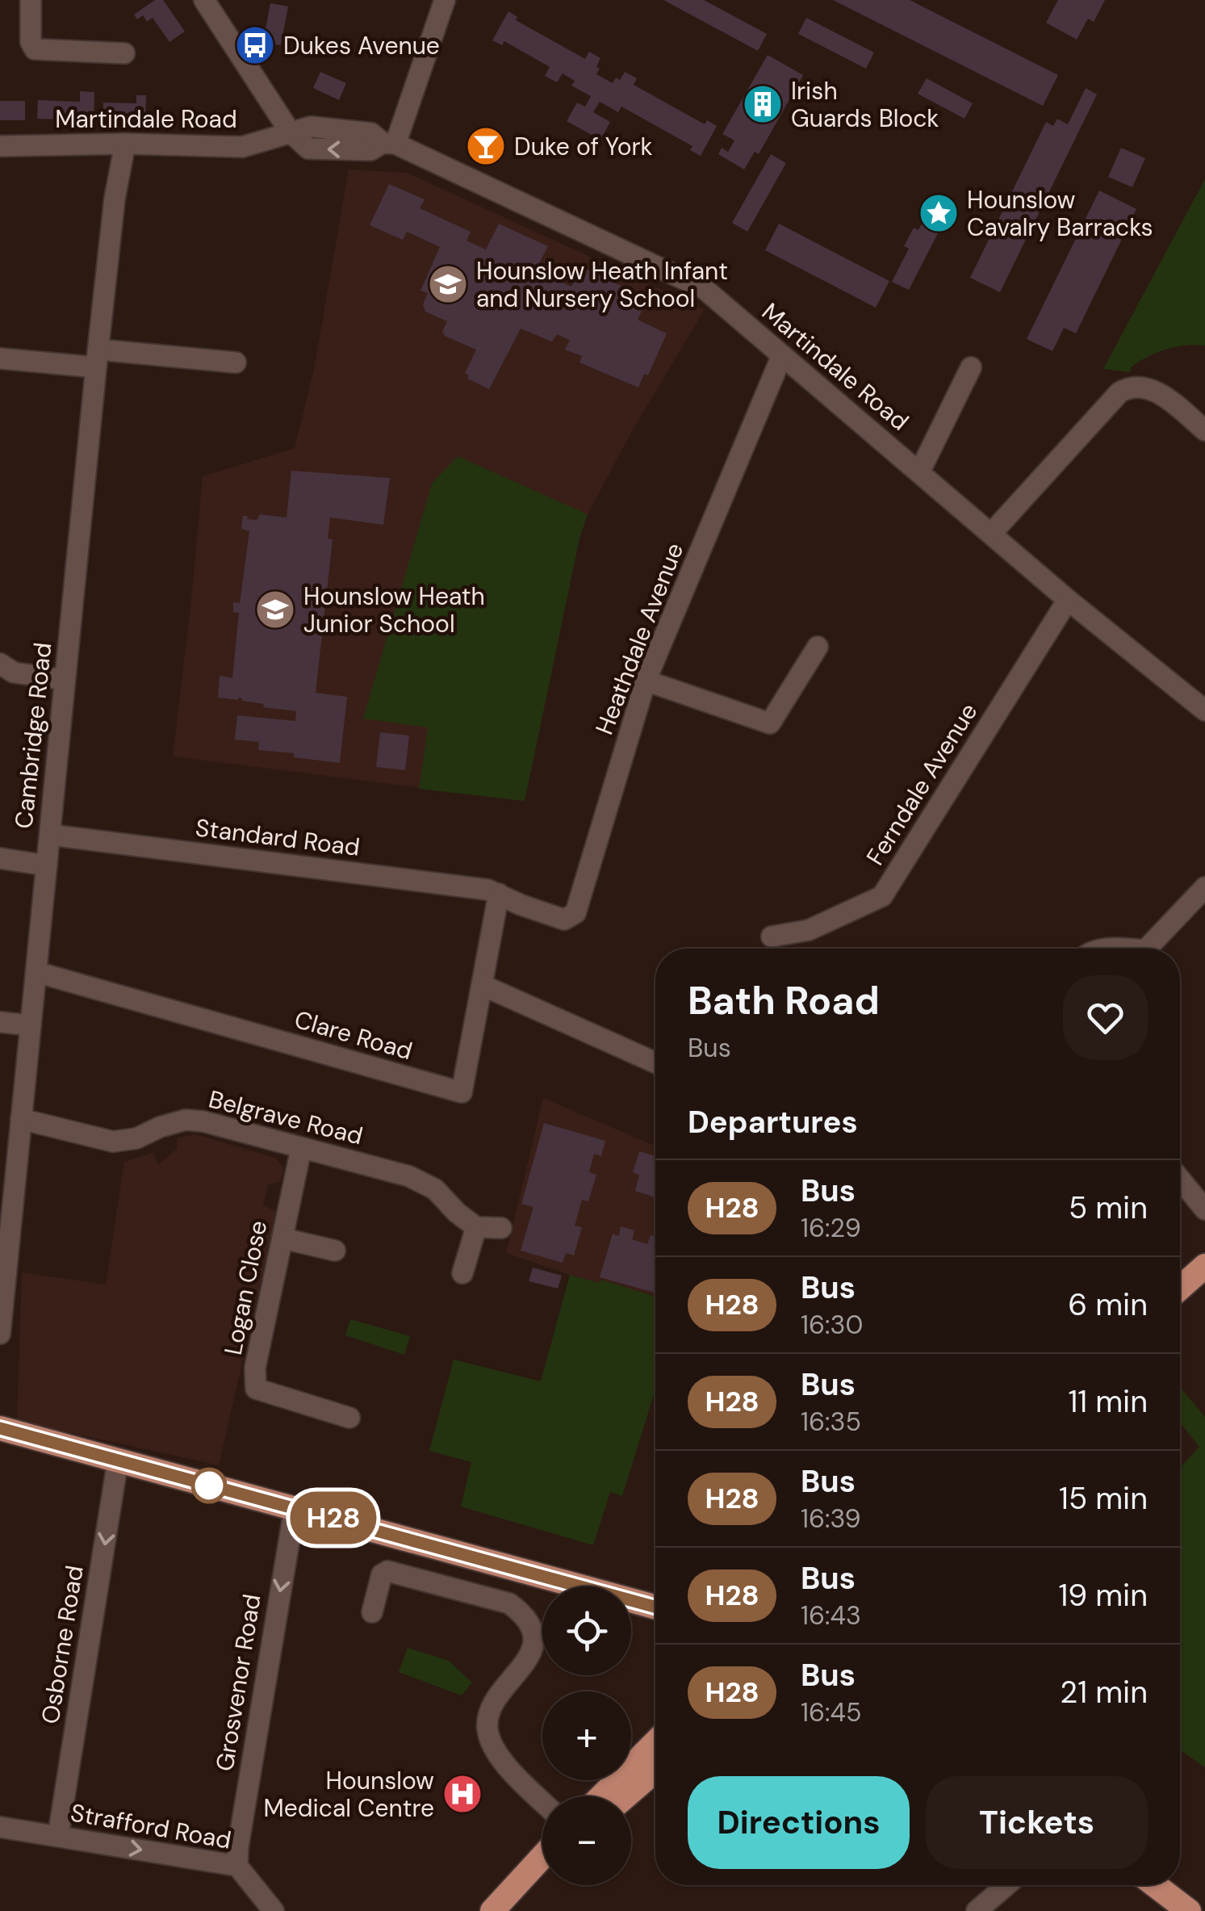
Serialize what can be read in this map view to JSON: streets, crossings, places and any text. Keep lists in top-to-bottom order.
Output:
{
  "streets": {
    "street": [
      "Martindale Road",
      "Heathdale Avenue",
      "Cambridge Road",
      "Ferndale Avenue",
      "Standard Road",
      "Clare Road",
      "Belgrave Road",
      "Logan Close",
      "Osborne Road",
      "Grosvenor Road",
      "Strafford Road"
    ]
  },
  "crossings": [
    ["Martindale Road", "Heathdale Avenue"],
    ["Martindale Road", "Cambridge Road"],
    ["Martindale Road", "Ferndale Avenue"],
    ["Heathdale Avenue", "Standard Road"],
    ["Heathdale Avenue", "Clare Road"],
    ["Cambridge Road", "Standard Road"],
    ["Cambridge Road", "Clare Road"],
    ["Cambridge Road", "Belgrave Road"],
    ["Standard Road", "Clare Road"],
    ["Belgrave Road", "Logan Close"],
    ["Osborne Road", "Strafford Road"],
    ["Grosvenor Road", "Strafford Road"]
  ],
  "one_way": ["Osborne Road", "Grosvenor Road", "Strafford Road"],
  "places": {
    "bus stop": ["Dukes Avenue"],
    "building": ["Irish Guards Block"],
    "bar": ["Duke of York"],
    "place": ["Hounslow Cavalry Barracks"],
    "school or university": ["Hounslow Heath Infant and Nursery School", "Hounslow Heath Junior School"],
    "hospital": ["Hounslow Medical Centre"]
  },
  "lines": ["bus line H28"],
  "page": {
    "on_map": "H28",
    "heading": [
      ["Bath Road", "Bus"],
      "Departures"
    ],
    "list": [
      {
        "mark": "H28",
        "name": "Bus",
        "note": "16:29",
        "value": "5 min"
      },
      {
        "mark": "H28",
        "name": "Bus",
        "note": "16:30",
        "value": "6 min"
      },
      {
        "mark": "H28",
        "name": "Bus",
        "note": "16:35",
        "value": "11 min"
      },
      {
        "mark": "H28",
        "name": "Bus",
        "note": "16:39",
        "value": "15 min"
      },
      {
        "mark": "H28",
        "name": "Bus",
        "note": "16:43",
        "value": "19 min"
      },
      {
        "mark": "H28",
        "name": "Bus",
        "note": "16:45",
        "value": "21 min"
      }
    ],
    "map_buttons": ["+", "−"],
    "buttons": ["Directions", "Tickets"]
  }
}
